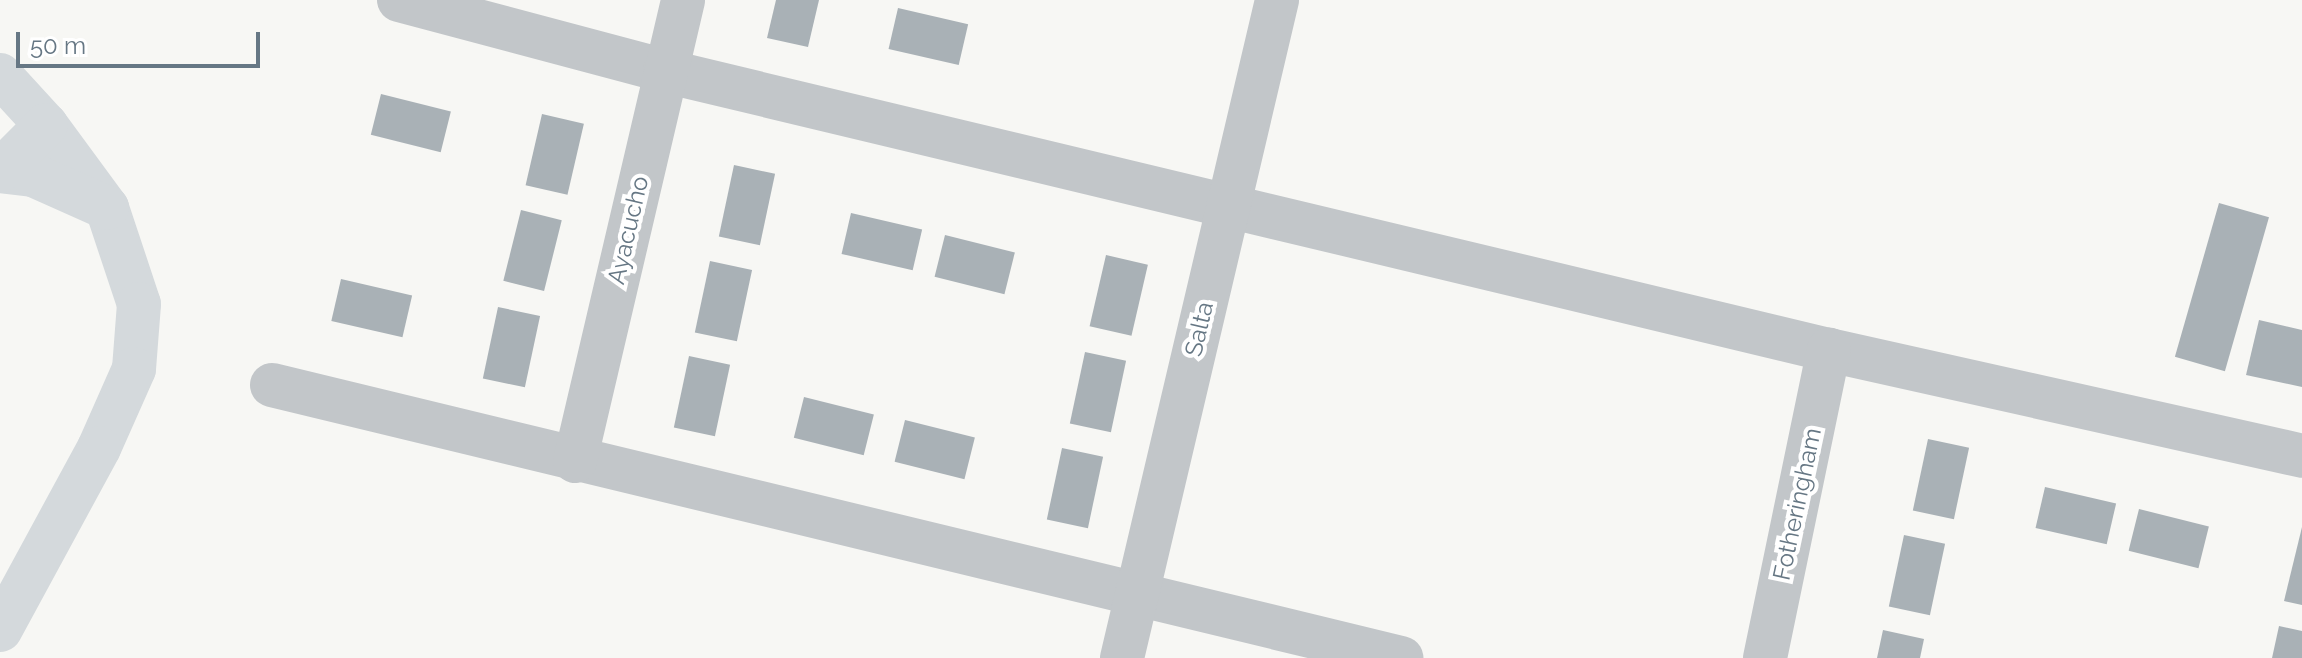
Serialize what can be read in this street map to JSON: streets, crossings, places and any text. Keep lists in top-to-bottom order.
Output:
{
  "streets": {
    "street": ["Ayacucho", "Salta", "Fotheringham"]
  },
  "scale_bar": "50 m"
}
